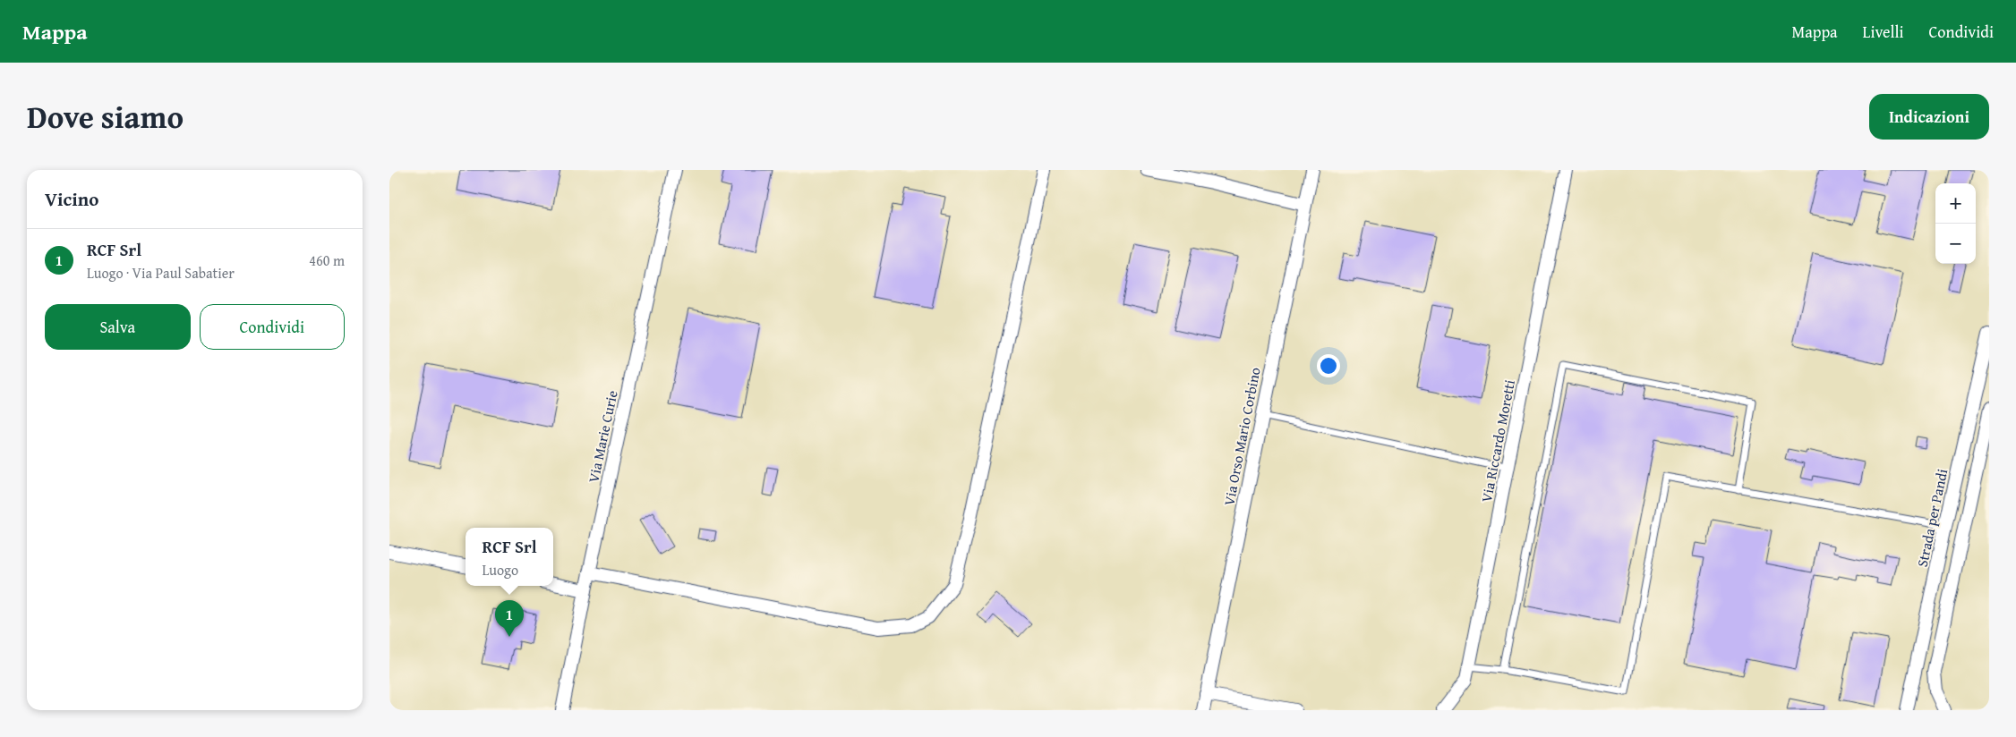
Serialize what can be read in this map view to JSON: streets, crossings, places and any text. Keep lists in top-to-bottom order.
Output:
{
  "streets": {
    "street": [
      "Via Marie Curie",
      "Via Orso Mario Corbino",
      "Via Riccardo Moretti",
      "Strada per Pandi"
    ]
  },
  "page": {
    "header": "Mappa",
    "nav": ["Mappa", "Livelli", "Condividi"],
    "title": "Dove siamo",
    "buttons": [
      "Indicazioni",
      ["Salva", "Condividi"]
    ],
    "heading": "Vicino",
    "map_buttons": ["+", "−"],
    "list": [
      {
        "mark": "1",
        "name": "RCF Srl",
        "note": "Luogo · Via Paul Sabatier",
        "value": "460 m"
      }
    ],
    "popup": ["RCF Srl", "Luogo"],
    "pins": "1"
  }
}
